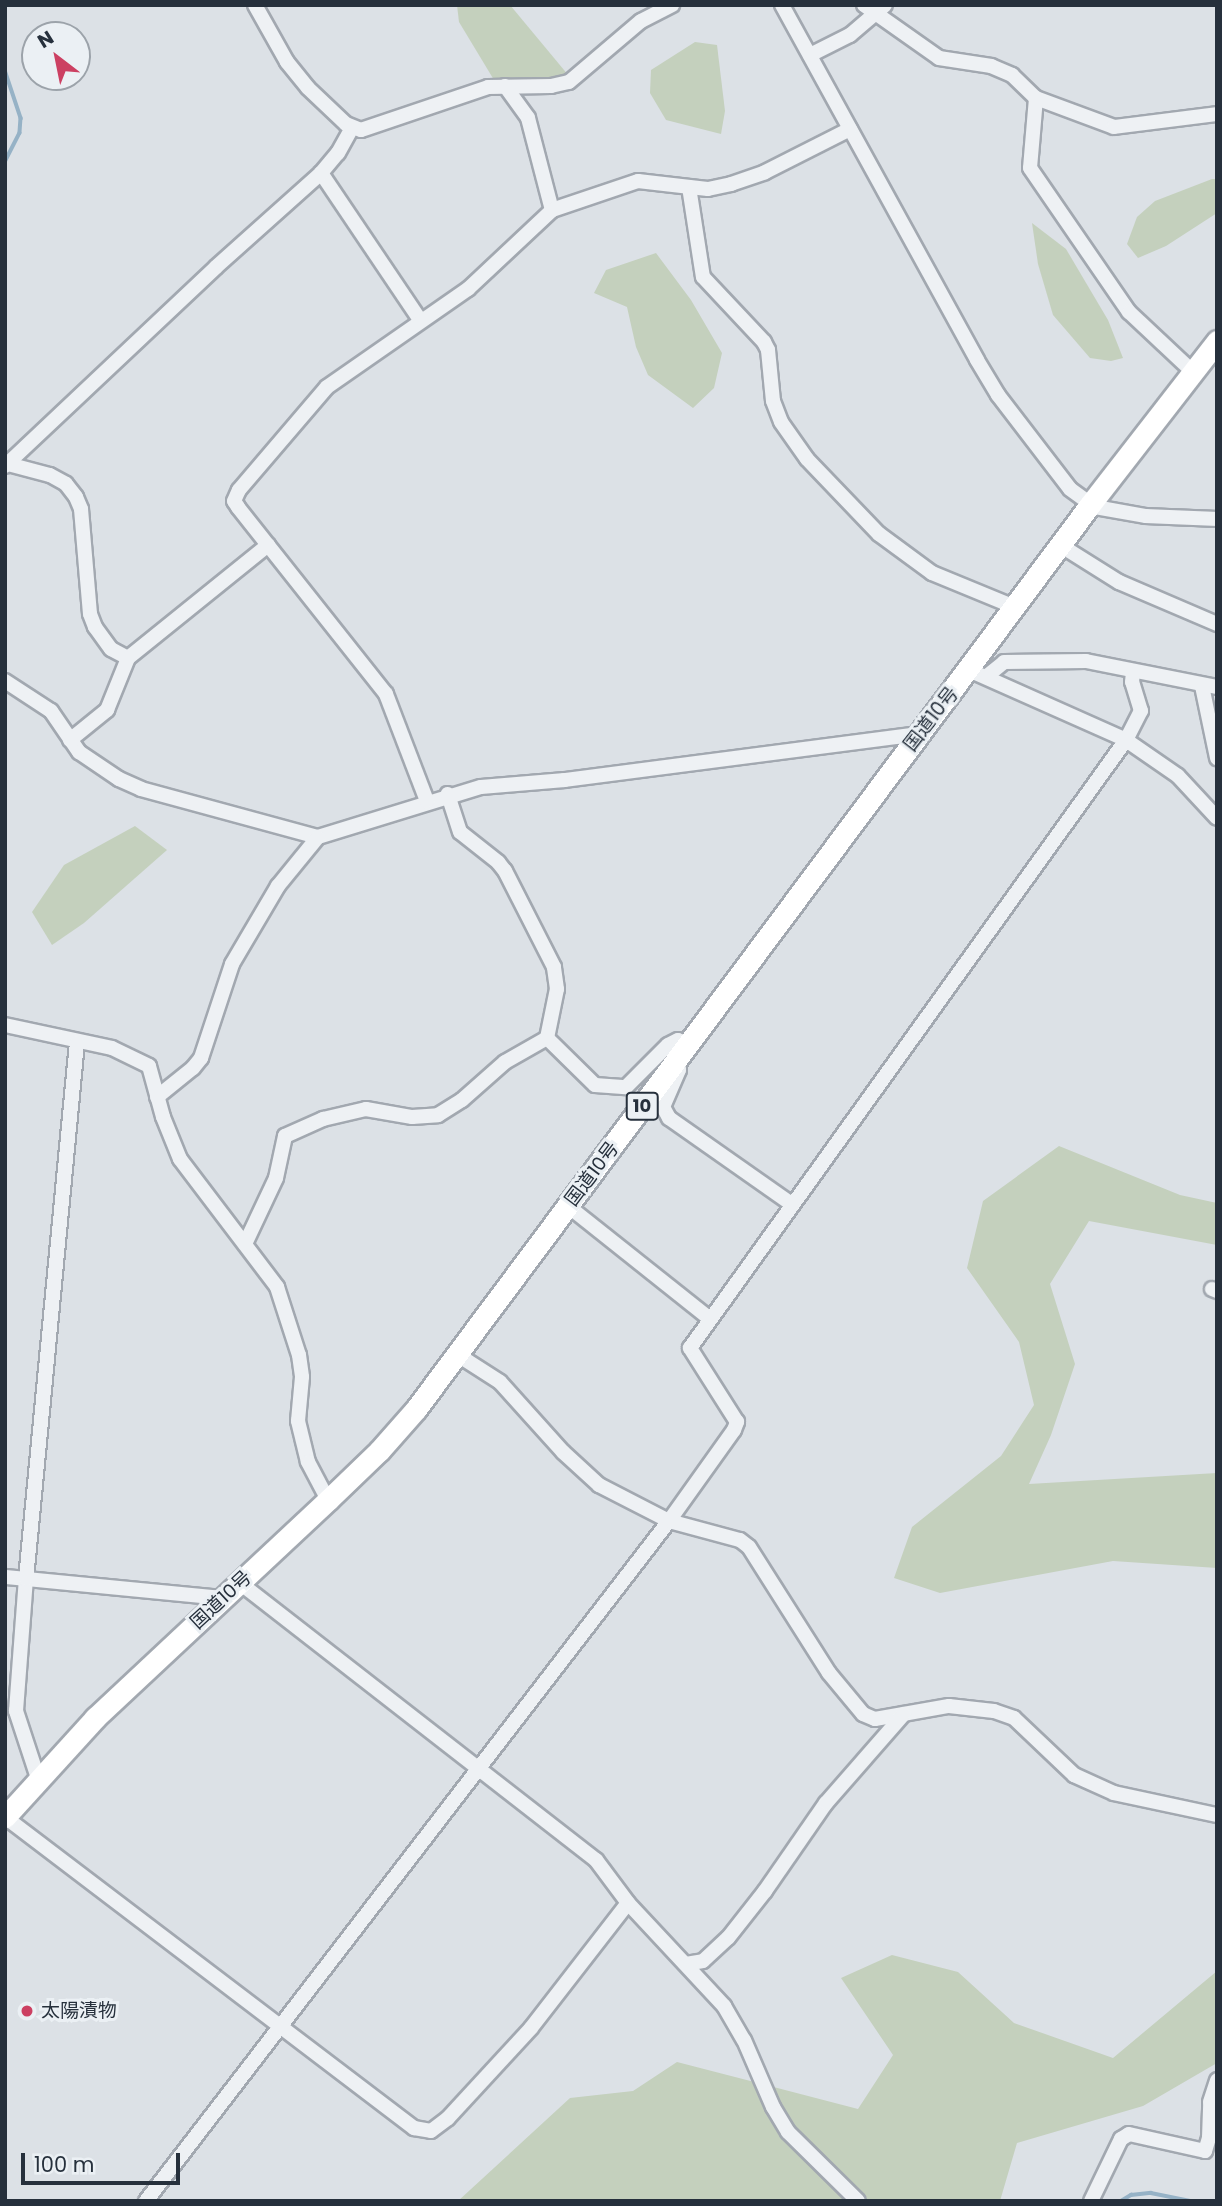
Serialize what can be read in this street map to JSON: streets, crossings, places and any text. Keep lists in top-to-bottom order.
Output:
{
  "streets": {
    "highway": ["国道10号", "10"]
  },
  "places": ["太陽漬物"],
  "scale_bar": "100 m",
  "north": "top left"
}
